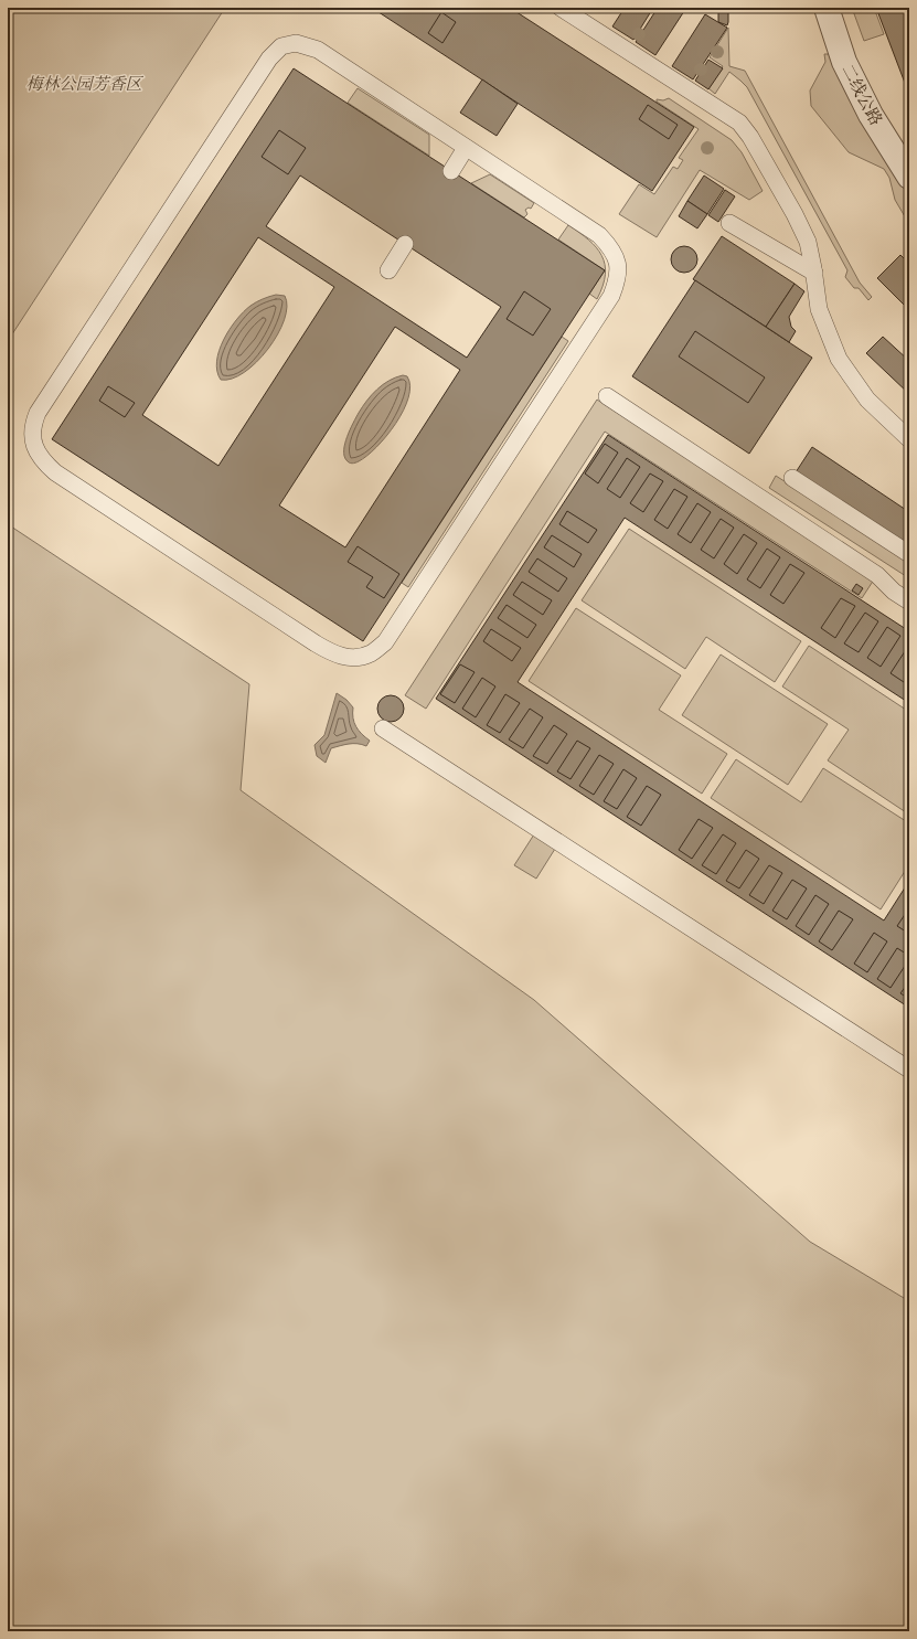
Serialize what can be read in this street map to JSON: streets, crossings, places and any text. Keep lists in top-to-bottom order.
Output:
{
  "streets": {
    "street": ["二线公路"]
  },
  "parks": ["梅林公园芳香区"]
}
